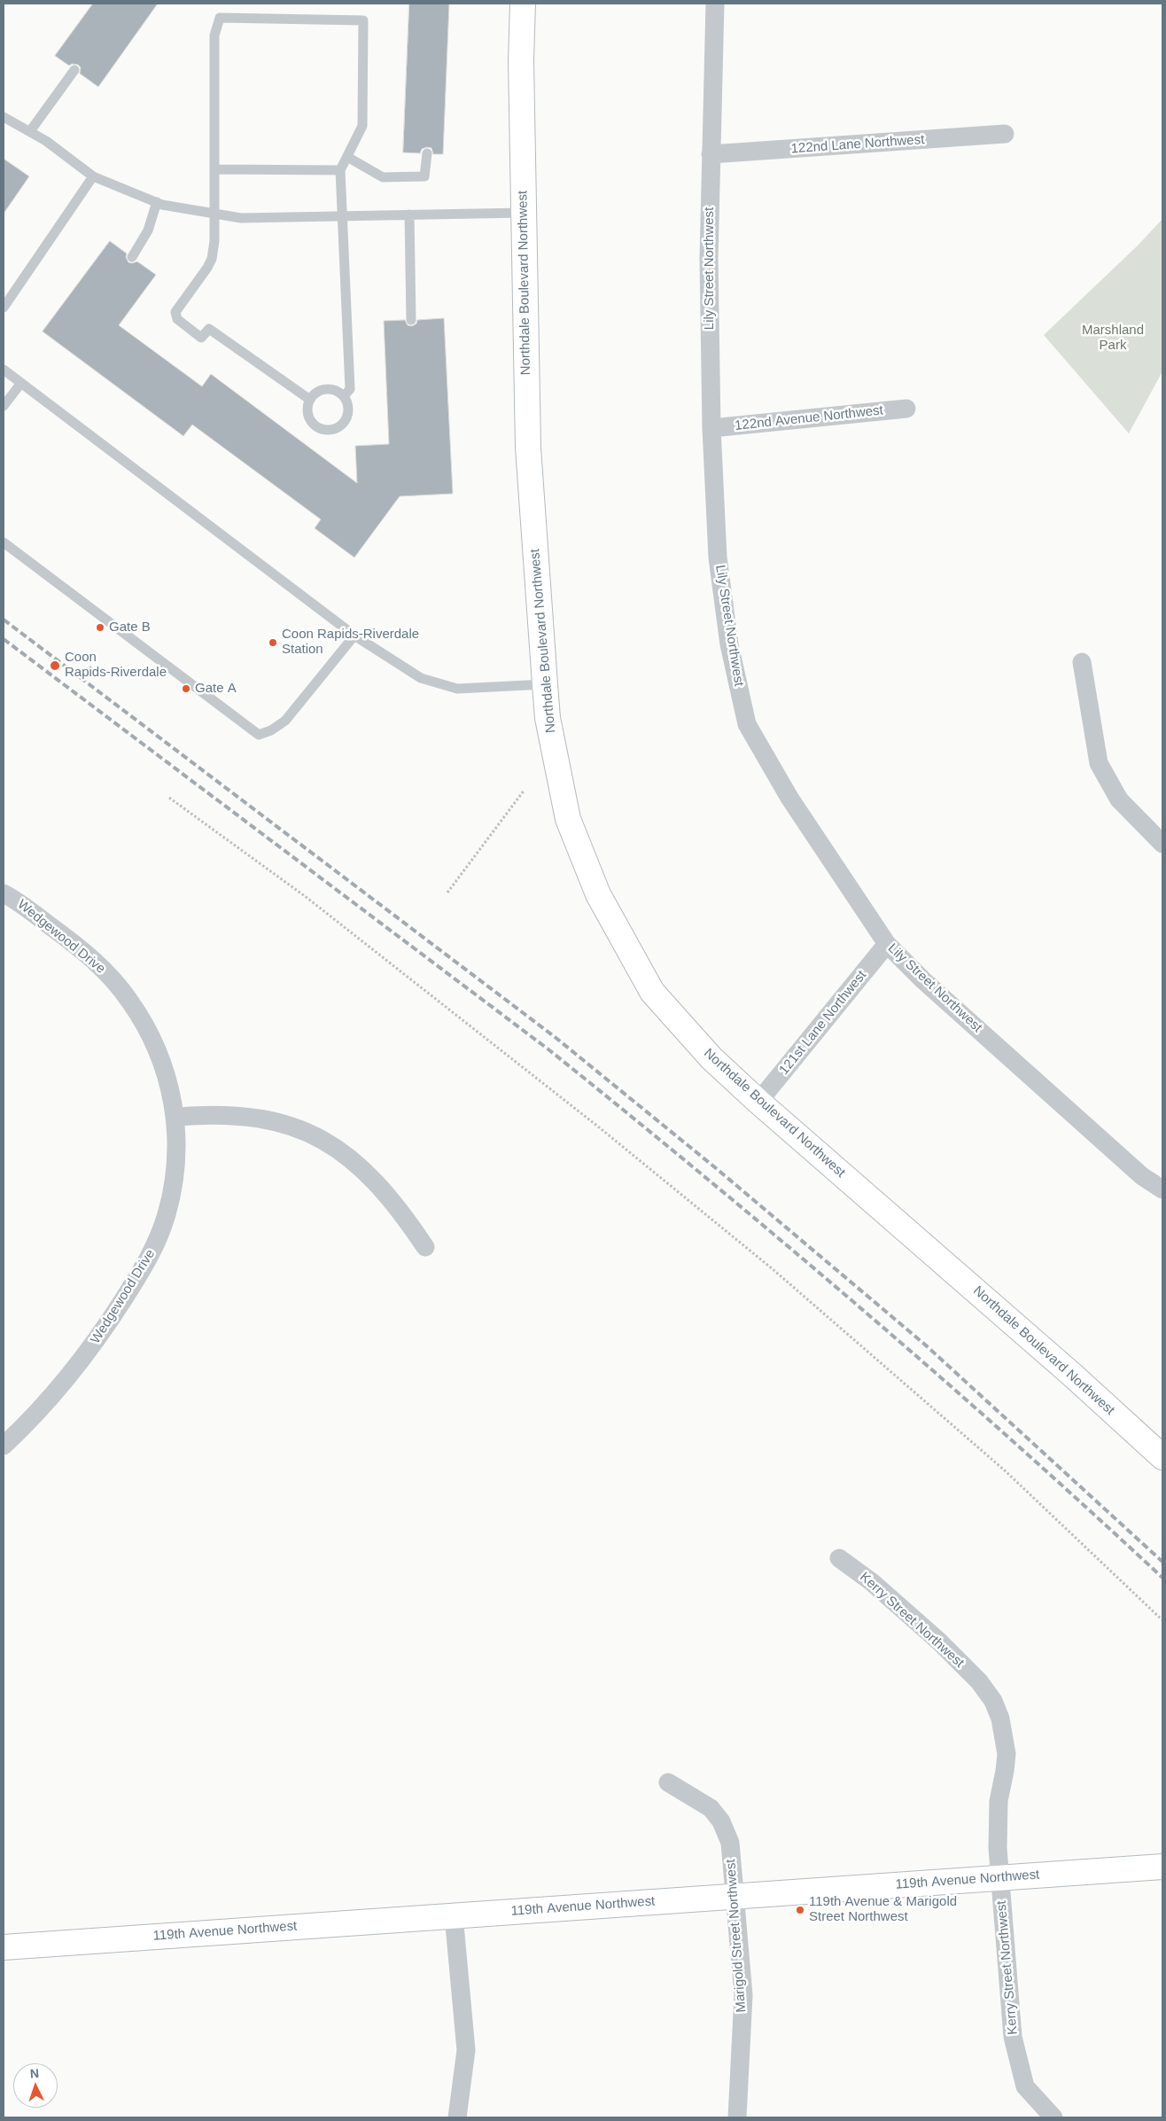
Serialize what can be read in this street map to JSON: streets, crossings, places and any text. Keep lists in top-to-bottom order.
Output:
{
  "streets": {
    "street": [
      "122nd Lane Northwest",
      "Lily Street Northwest",
      "Northdale Boulevard Northwest",
      "122nd Avenue Northwest",
      "Wedgewood Drive",
      "121st Lane Northwest",
      "Kerry Street Northwest",
      "119th Avenue Northwest",
      "Marigold Street Northwest"
    ]
  },
  "crossings": [
    ["122nd Lane Northwest", "Lily Street Northwest"],
    ["Lily Street Northwest", "122nd Avenue Northwest"],
    ["Lily Street Northwest", "121st Lane Northwest"],
    ["Northdale Boulevard Northwest", "121st Lane Northwest"],
    ["Kerry Street Northwest", "119th Avenue Northwest"],
    ["119th Avenue Northwest", "Marigold Street Northwest"]
  ],
  "parks": ["Marshland Park"],
  "places": [
    "Gate B",
    "Coon Rapids-Riverdale Station",
    "Coon Rapids-Riverdale",
    "Gate A",
    "119th Avenue & Marigold Street Northwest"
  ],
  "north": "top"
}
